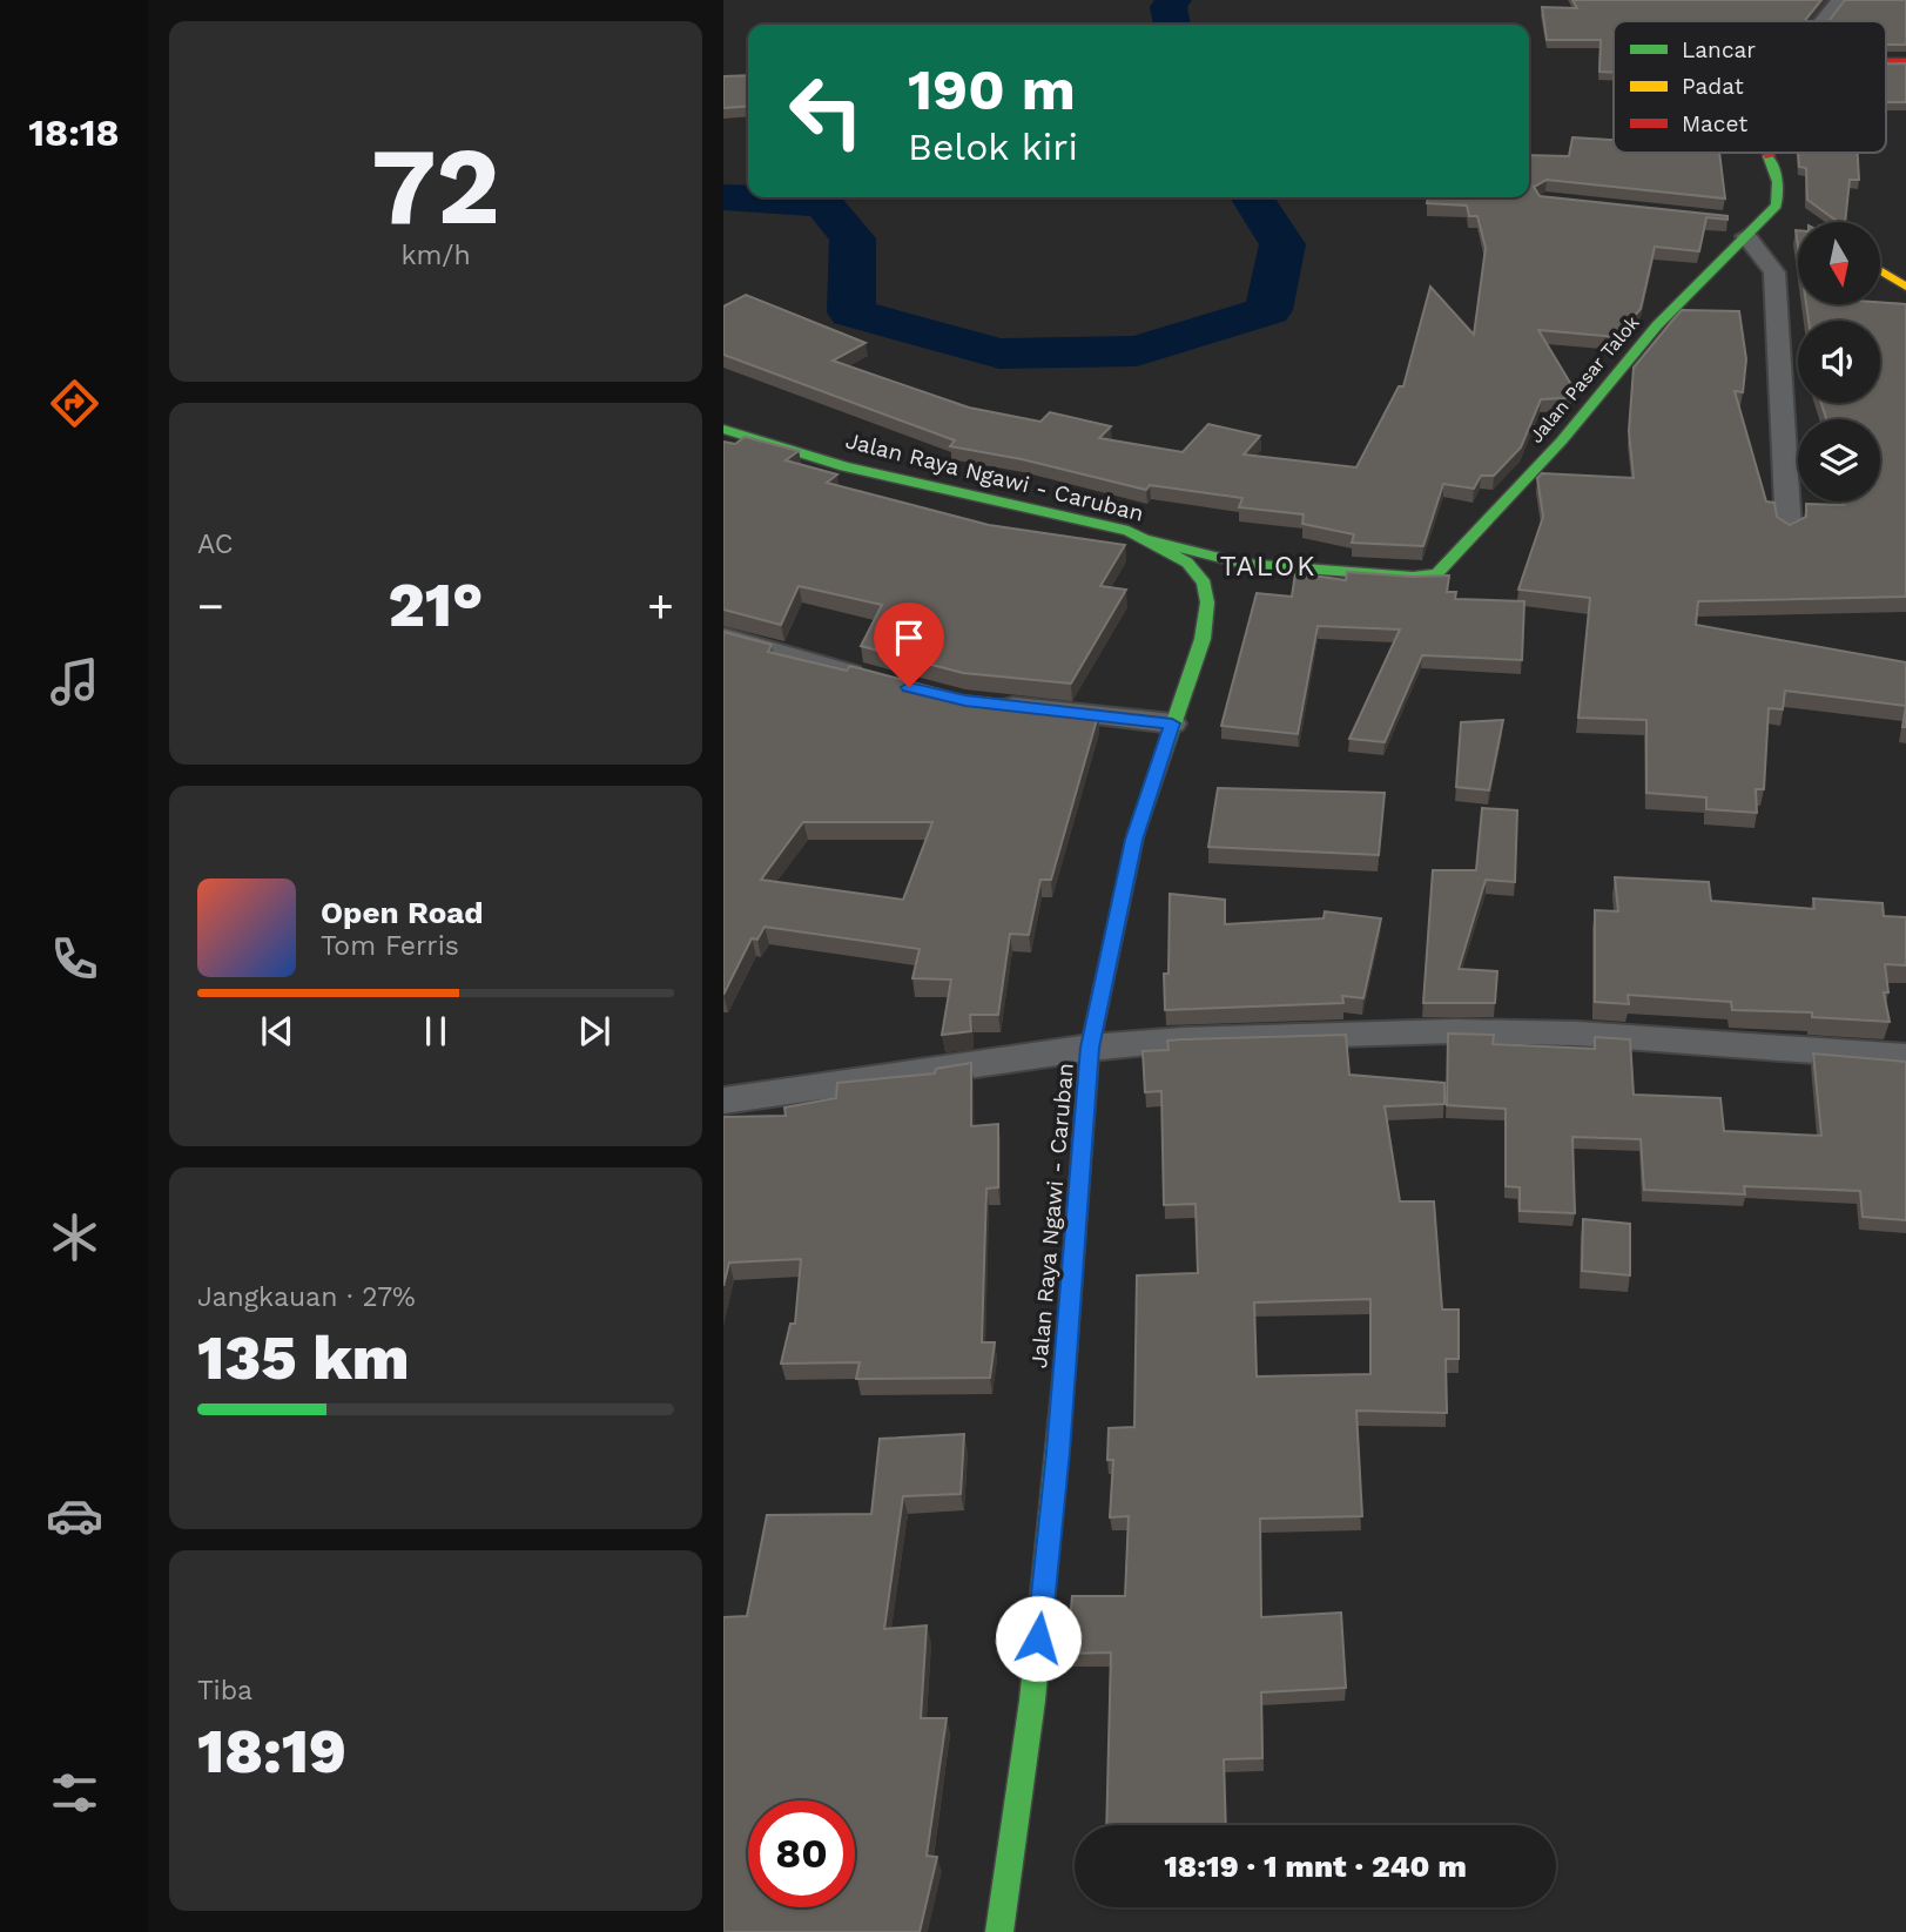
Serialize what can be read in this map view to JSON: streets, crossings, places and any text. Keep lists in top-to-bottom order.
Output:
{
  "streets": {
    "main road": ["Jalan Pasar Talok", "Jalan Raya Ngawi - Caruban"]
  },
  "districts": ["TALOK"],
  "legend": ["Lancar", "Padat", "Macet"],
  "north": "bottom",
  "page": {
    "tabs": "18:18",
    "tile": [
      ["72", "km/h"],
      "AC",
      ["Jangkauan · 27%", "135 km"],
      ["Tiba", "18:19"]
    ],
    "turn": ["190 m", "Belok kiri"],
    "heat": ["−", "21°", "+"],
    "song": ["Open Road", "Tom Ferris"],
    "limit": "80",
    "trip": "18:19 · 1 mnt · 240 m"
  }
}
